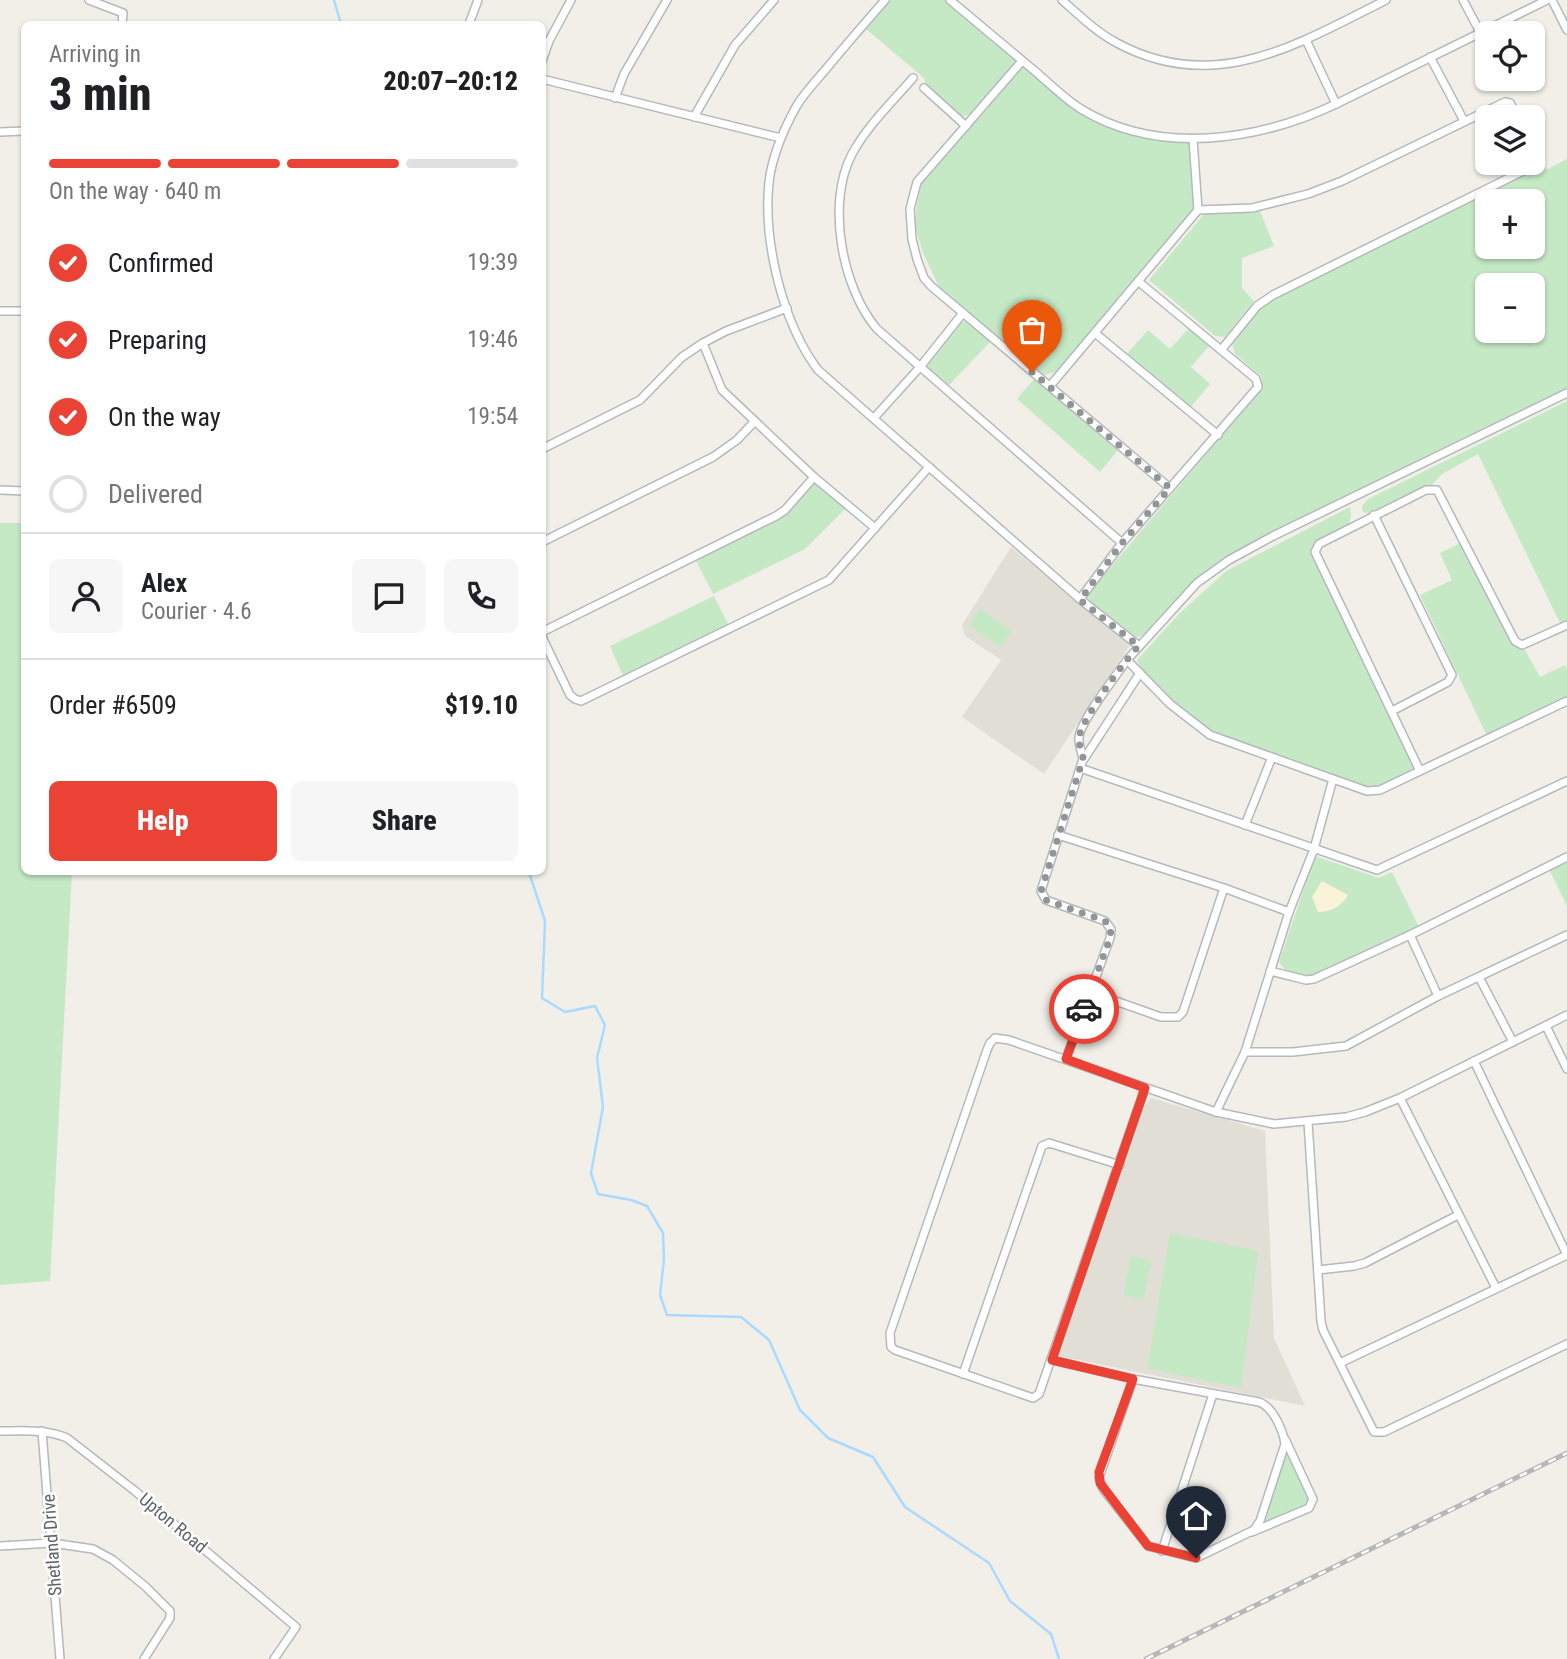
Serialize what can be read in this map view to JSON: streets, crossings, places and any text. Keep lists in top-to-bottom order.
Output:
{
  "streets": {
    "street": ["Upton Road", "Shetland Drive"]
  },
  "crossings": [
    ["Upton Road", "Shetland Drive"]
  ],
  "page": {
    "map_buttons": ["+", "−"],
    "heading": ["3 min", "Arriving in", "20:07–20:12"],
    "panel": [
      "Alex",
      "Courier · 4.6",
      "Order #6509",
      "$19.10"
    ],
    "bar": "On the way · 640 m",
    "list": [
      ["Confirmed", "19:39"],
      ["Preparing", "19:46"],
      ["On the way", "19:54"],
      "Delivered"
    ],
    "buttons": ["Help", "Share"]
  }
}
